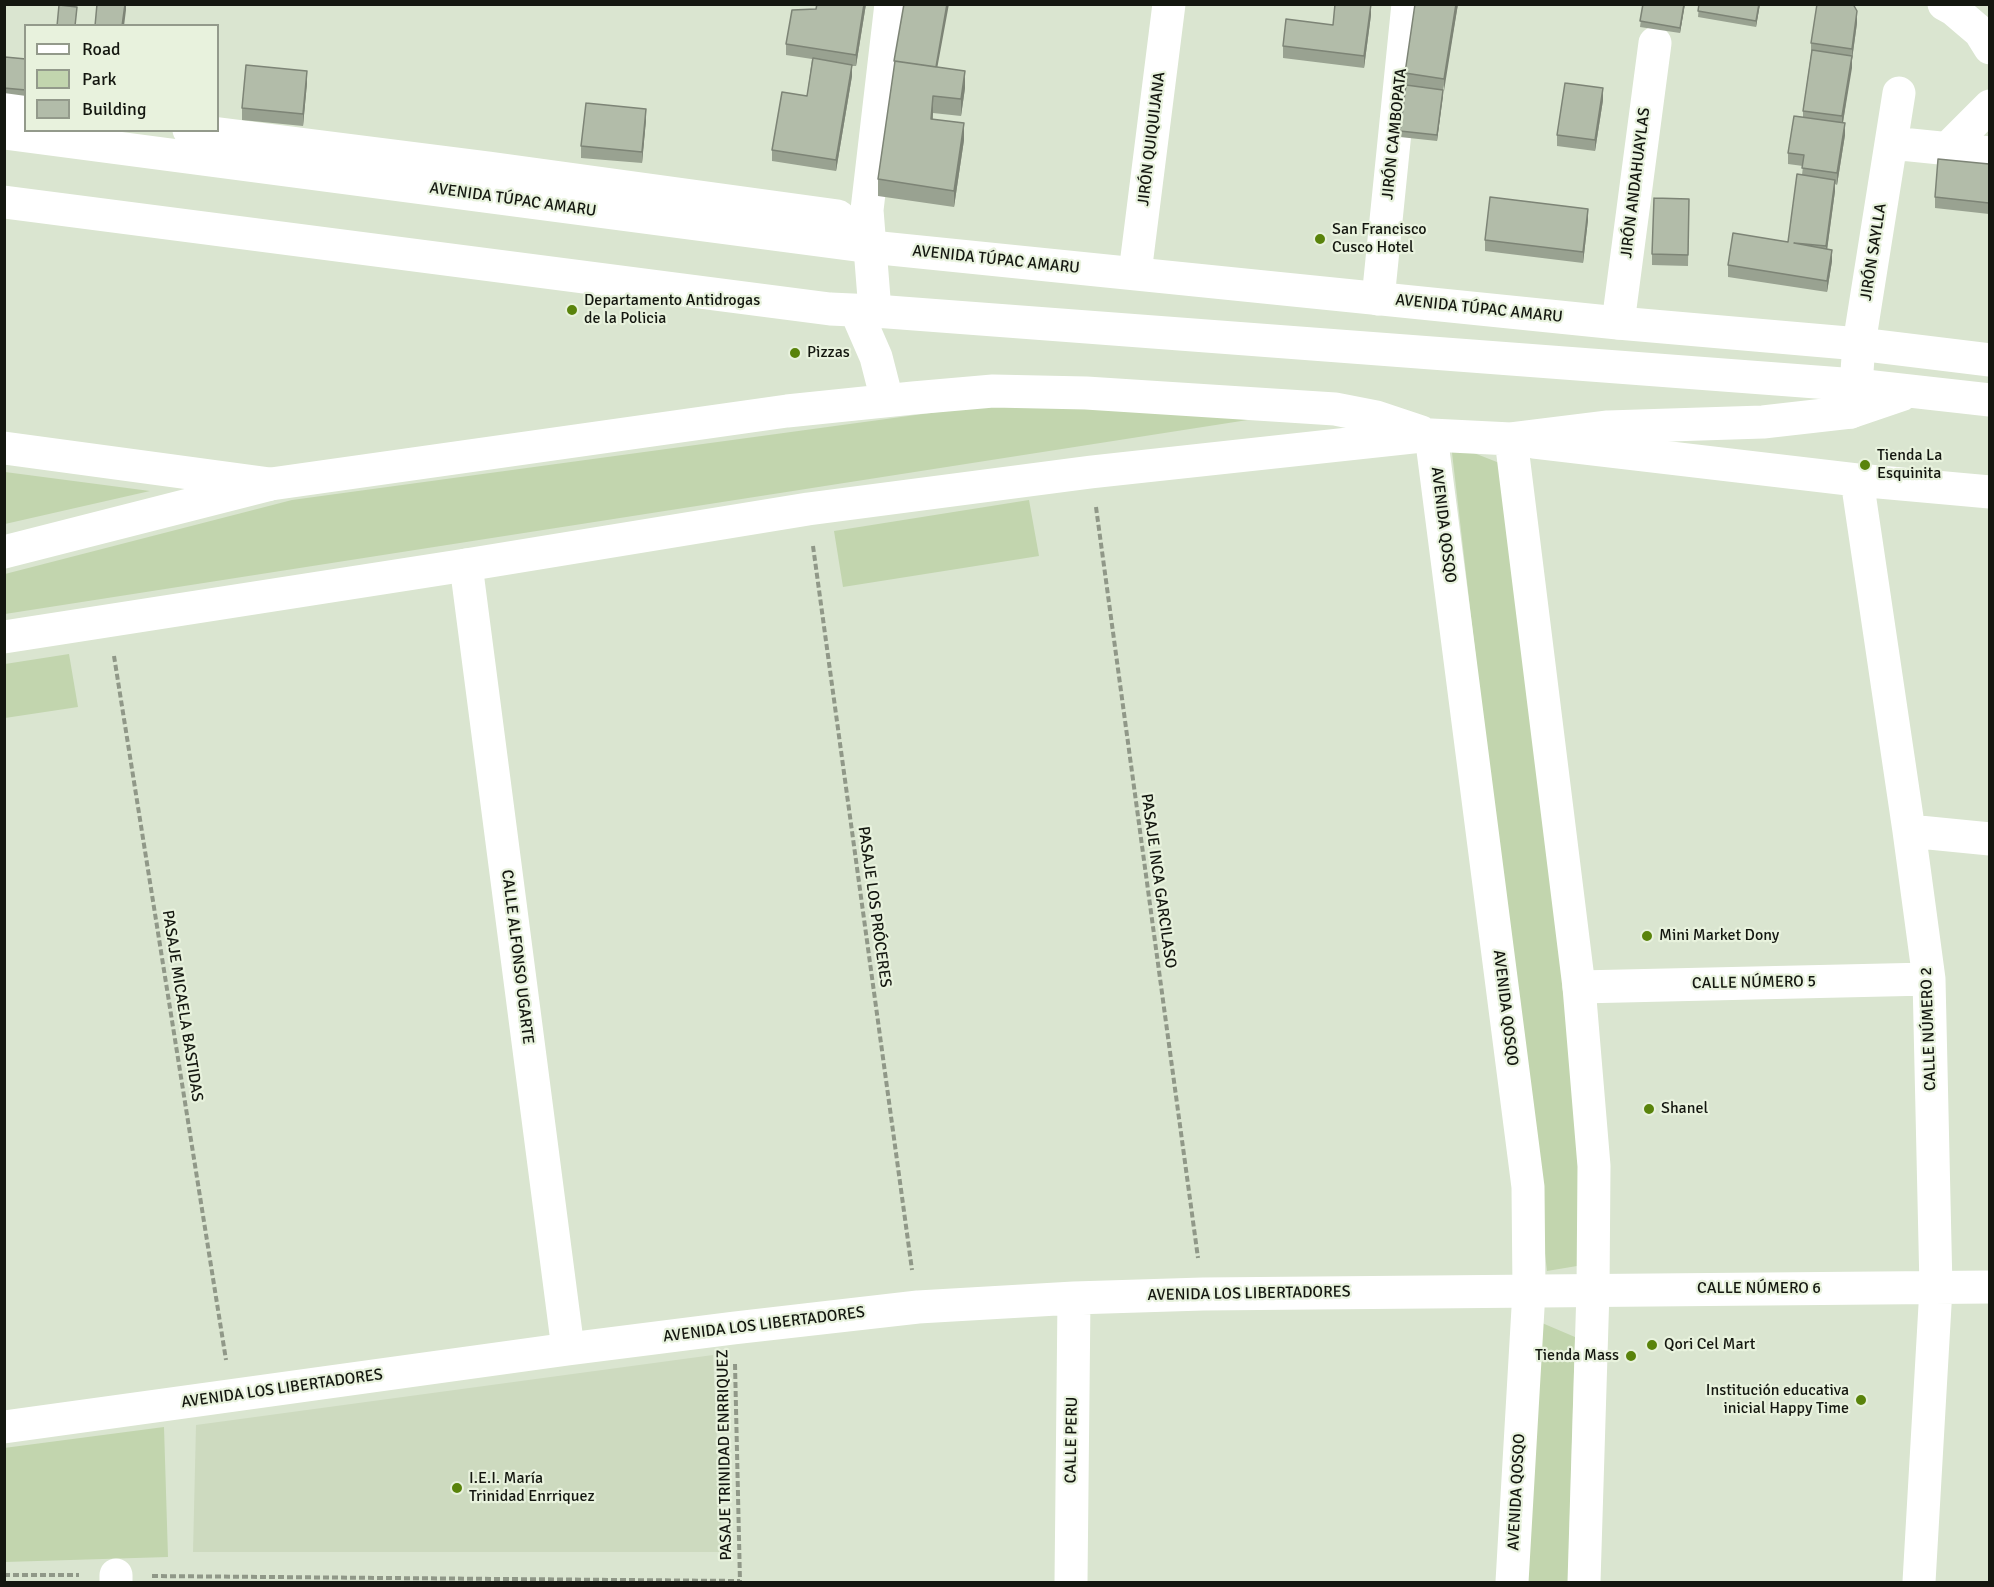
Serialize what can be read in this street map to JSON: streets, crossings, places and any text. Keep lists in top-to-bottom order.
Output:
{
  "streets": {
    "street": [
      "JIRÓN CAMBOPATA",
      "JIRÓN QUIQUIJANA",
      "JIRÓN ANDAHUAYLAS",
      "AVENIDA TÚPAC AMARU",
      "JIRÓN SAYLLA",
      "AVENIDA QOSQO",
      "CALLE ALFONSO UGARTE",
      "CALLE NÚMERO 5",
      "CALLE NÚMERO 2",
      "CALLE NÚMERO 6",
      "AVENIDA LOS LIBERTADORES",
      "CALLE PERU"
    ],
    "path": [
      "PASAJE INCA GARCILASO",
      "PASAJE LOS PRÓCERES",
      "PASAJE MICAELA BASTIDAS",
      "PASAJE TRINIDAD ENRRIQUEZ"
    ]
  },
  "crossings": [
    ["JIRÓN CAMBOPATA", "AVENIDA TÚPAC AMARU"],
    ["JIRÓN QUIQUIJANA", "AVENIDA TÚPAC AMARU"],
    ["JIRÓN ANDAHUAYLAS", "AVENIDA TÚPAC AMARU"],
    ["AVENIDA TÚPAC AMARU", "JIRÓN SAYLLA"],
    ["AVENIDA QOSQO", "CALLE NÚMERO 6"],
    ["AVENIDA QOSQO", "AVENIDA LOS LIBERTADORES"],
    ["PASAJE INCA GARCILASO", "AVENIDA LOS LIBERTADORES"],
    ["PASAJE LOS PRÓCERES", "AVENIDA LOS LIBERTADORES"],
    ["CALLE ALFONSO UGARTE", "AVENIDA LOS LIBERTADORES"],
    ["CALLE NÚMERO 5", "CALLE NÚMERO 2"],
    ["PASAJE MICAELA BASTIDAS", "AVENIDA LOS LIBERTADORES"],
    ["CALLE NÚMERO 2", "CALLE NÚMERO 6"],
    ["CALLE NÚMERO 6", "AVENIDA LOS LIBERTADORES"],
    ["AVENIDA LOS LIBERTADORES", "CALLE PERU"],
    ["AVENIDA LOS LIBERTADORES", "PASAJE TRINIDAD ENRRIQUEZ"]
  ],
  "places": [
    "San Francisco Cusco Hotel",
    "Departamento Antidrogas de la Policia",
    "Pizzas",
    "Tienda La Esquinita",
    "Mini Market Dony",
    "Shanel",
    "Qori Cel Mart",
    "Tienda Mass",
    "Institución educativa inicial Happy Time",
    "I.E.I. María Trinidad Enrriquez"
  ],
  "legend": ["Road", "Park", "Building"]
}
